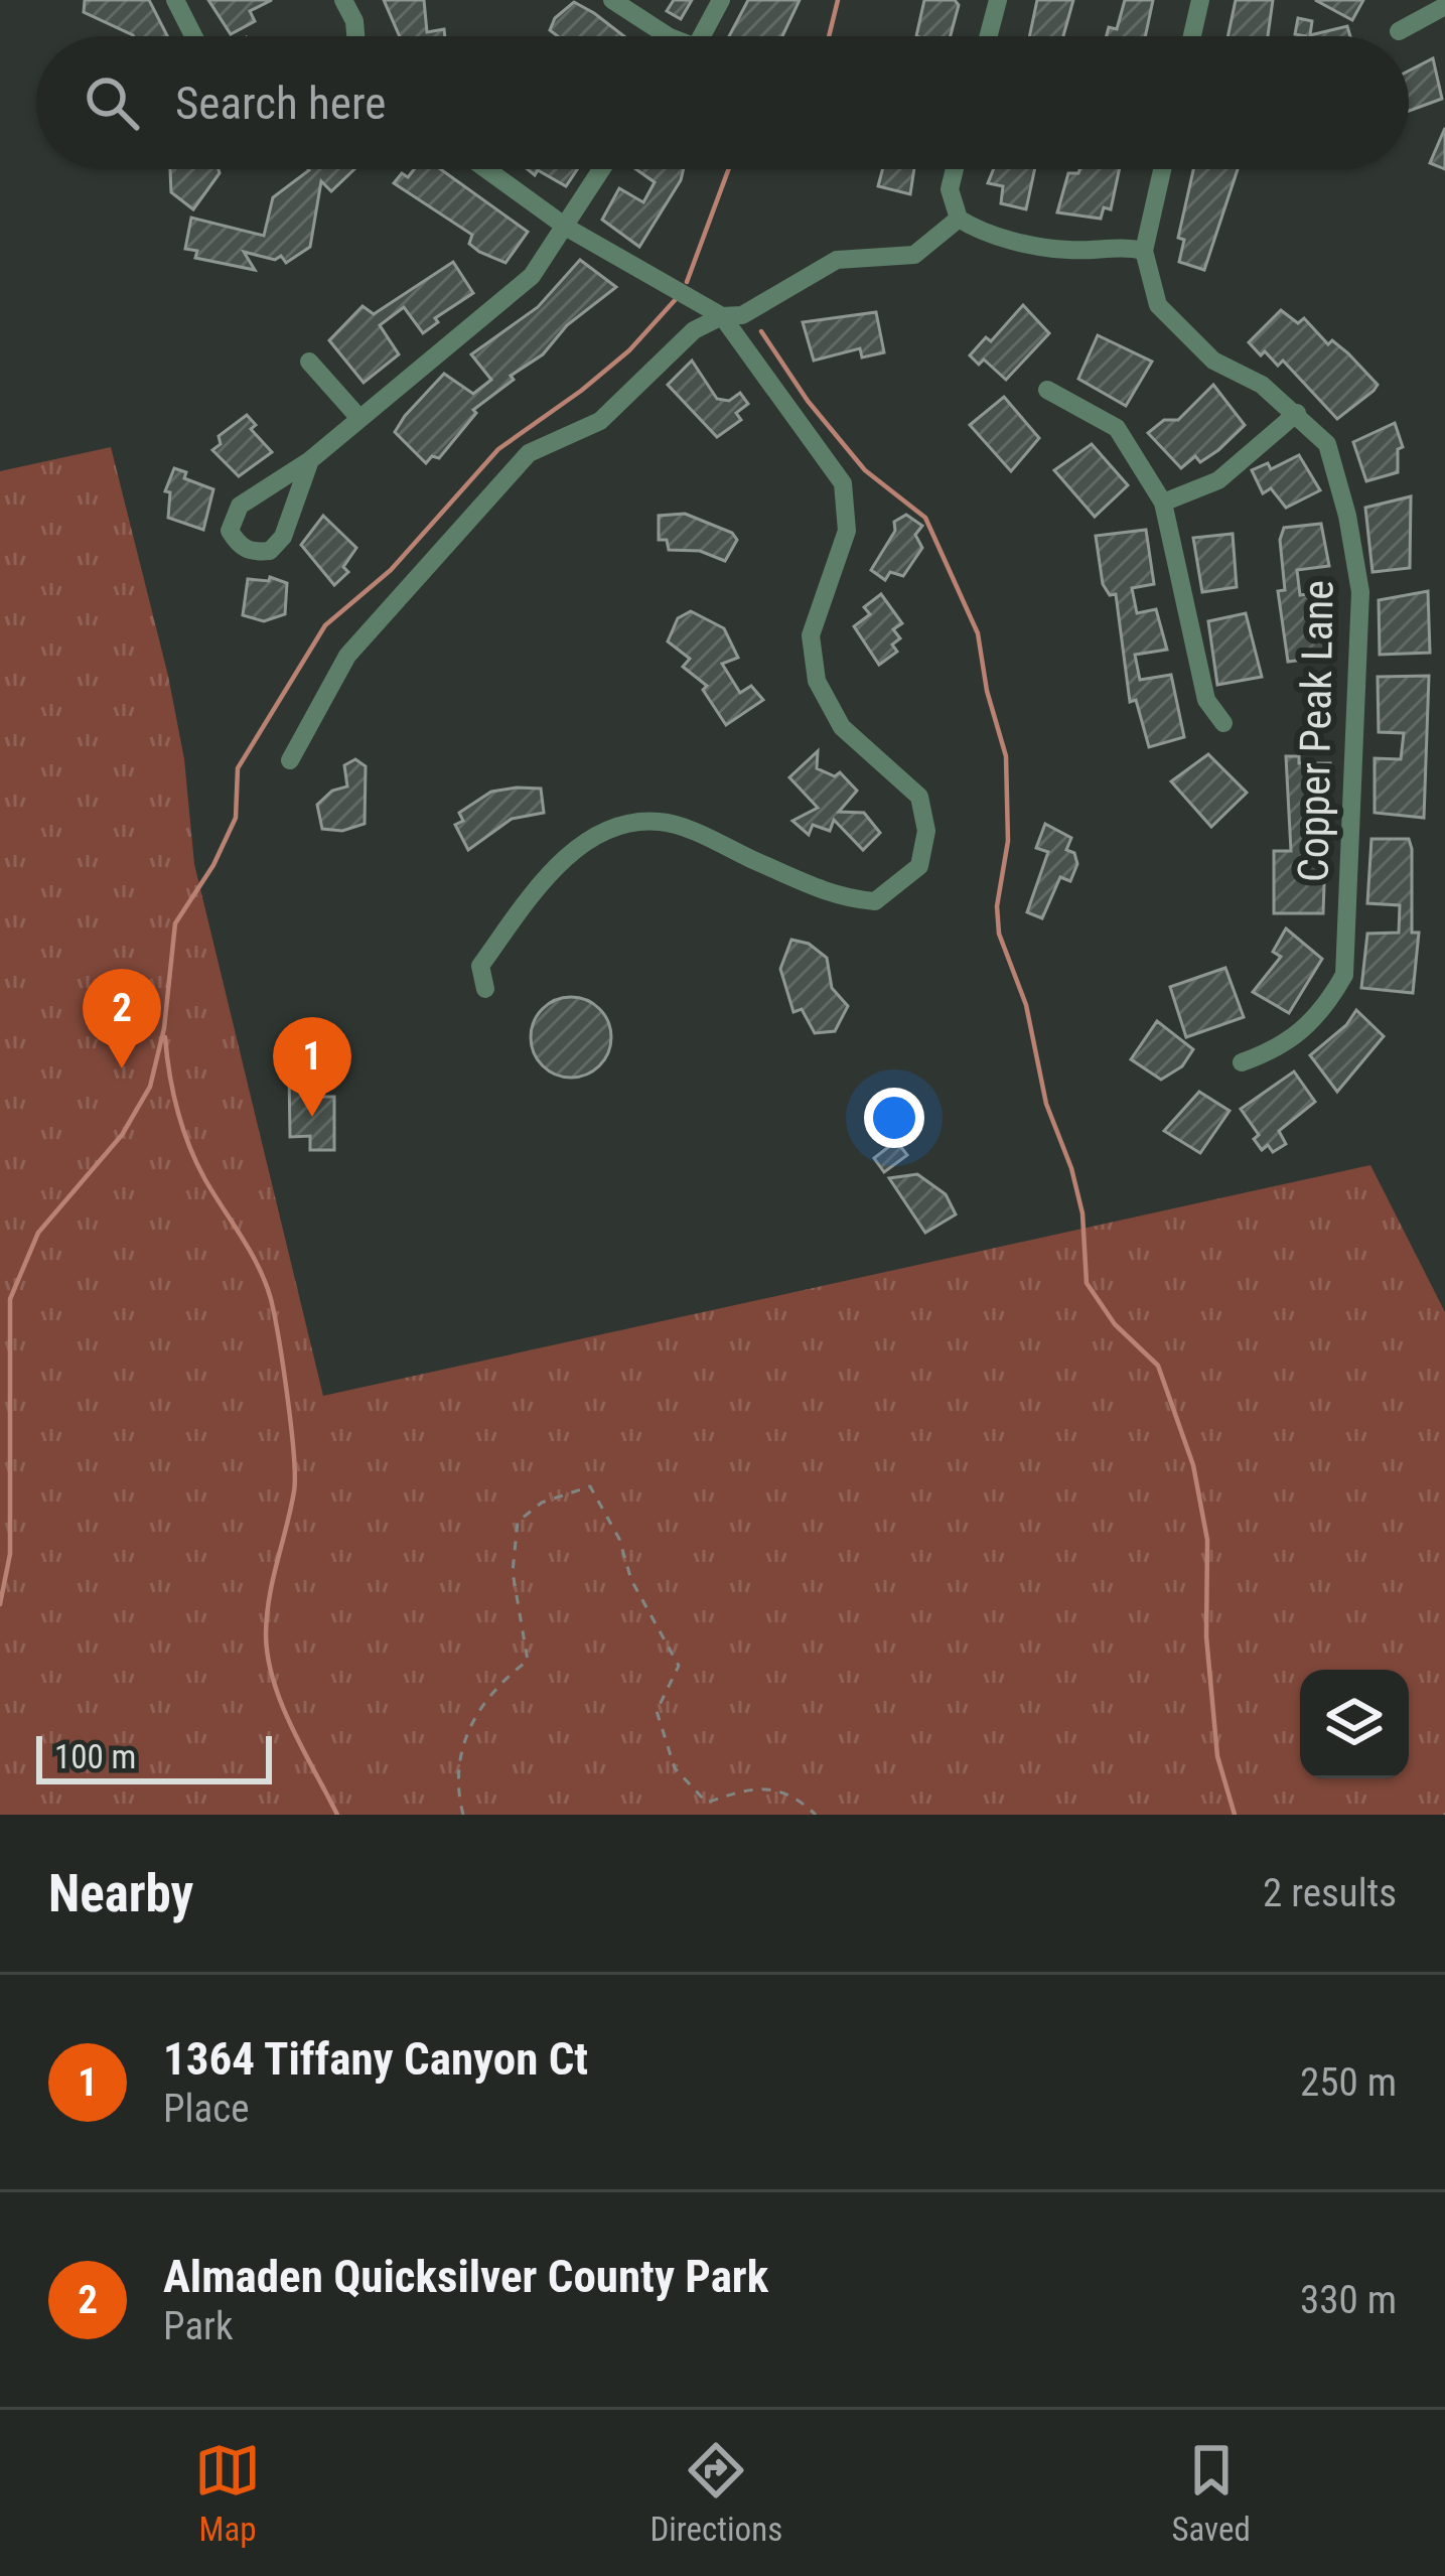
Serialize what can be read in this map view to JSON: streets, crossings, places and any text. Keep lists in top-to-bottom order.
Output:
{
  "streets": {
    "street": ["Copper Peak Lane"]
  },
  "scale_bar": "100 m",
  "page": {
    "search": "Search here",
    "pins": ["2", "1"],
    "scale": "100 m",
    "heading": ["Nearby", "2 results"],
    "list": [
      {
        "mark": "1",
        "name": "1364 Tiffany Canyon Ct",
        "note": "Place",
        "value": "250 m"
      },
      {
        "mark": "2",
        "name": "Almaden Quicksilver County Park",
        "note": "Park",
        "value": "330 m"
      }
    ],
    "nav": ["Map", "Directions", "Saved"]
  }
}
